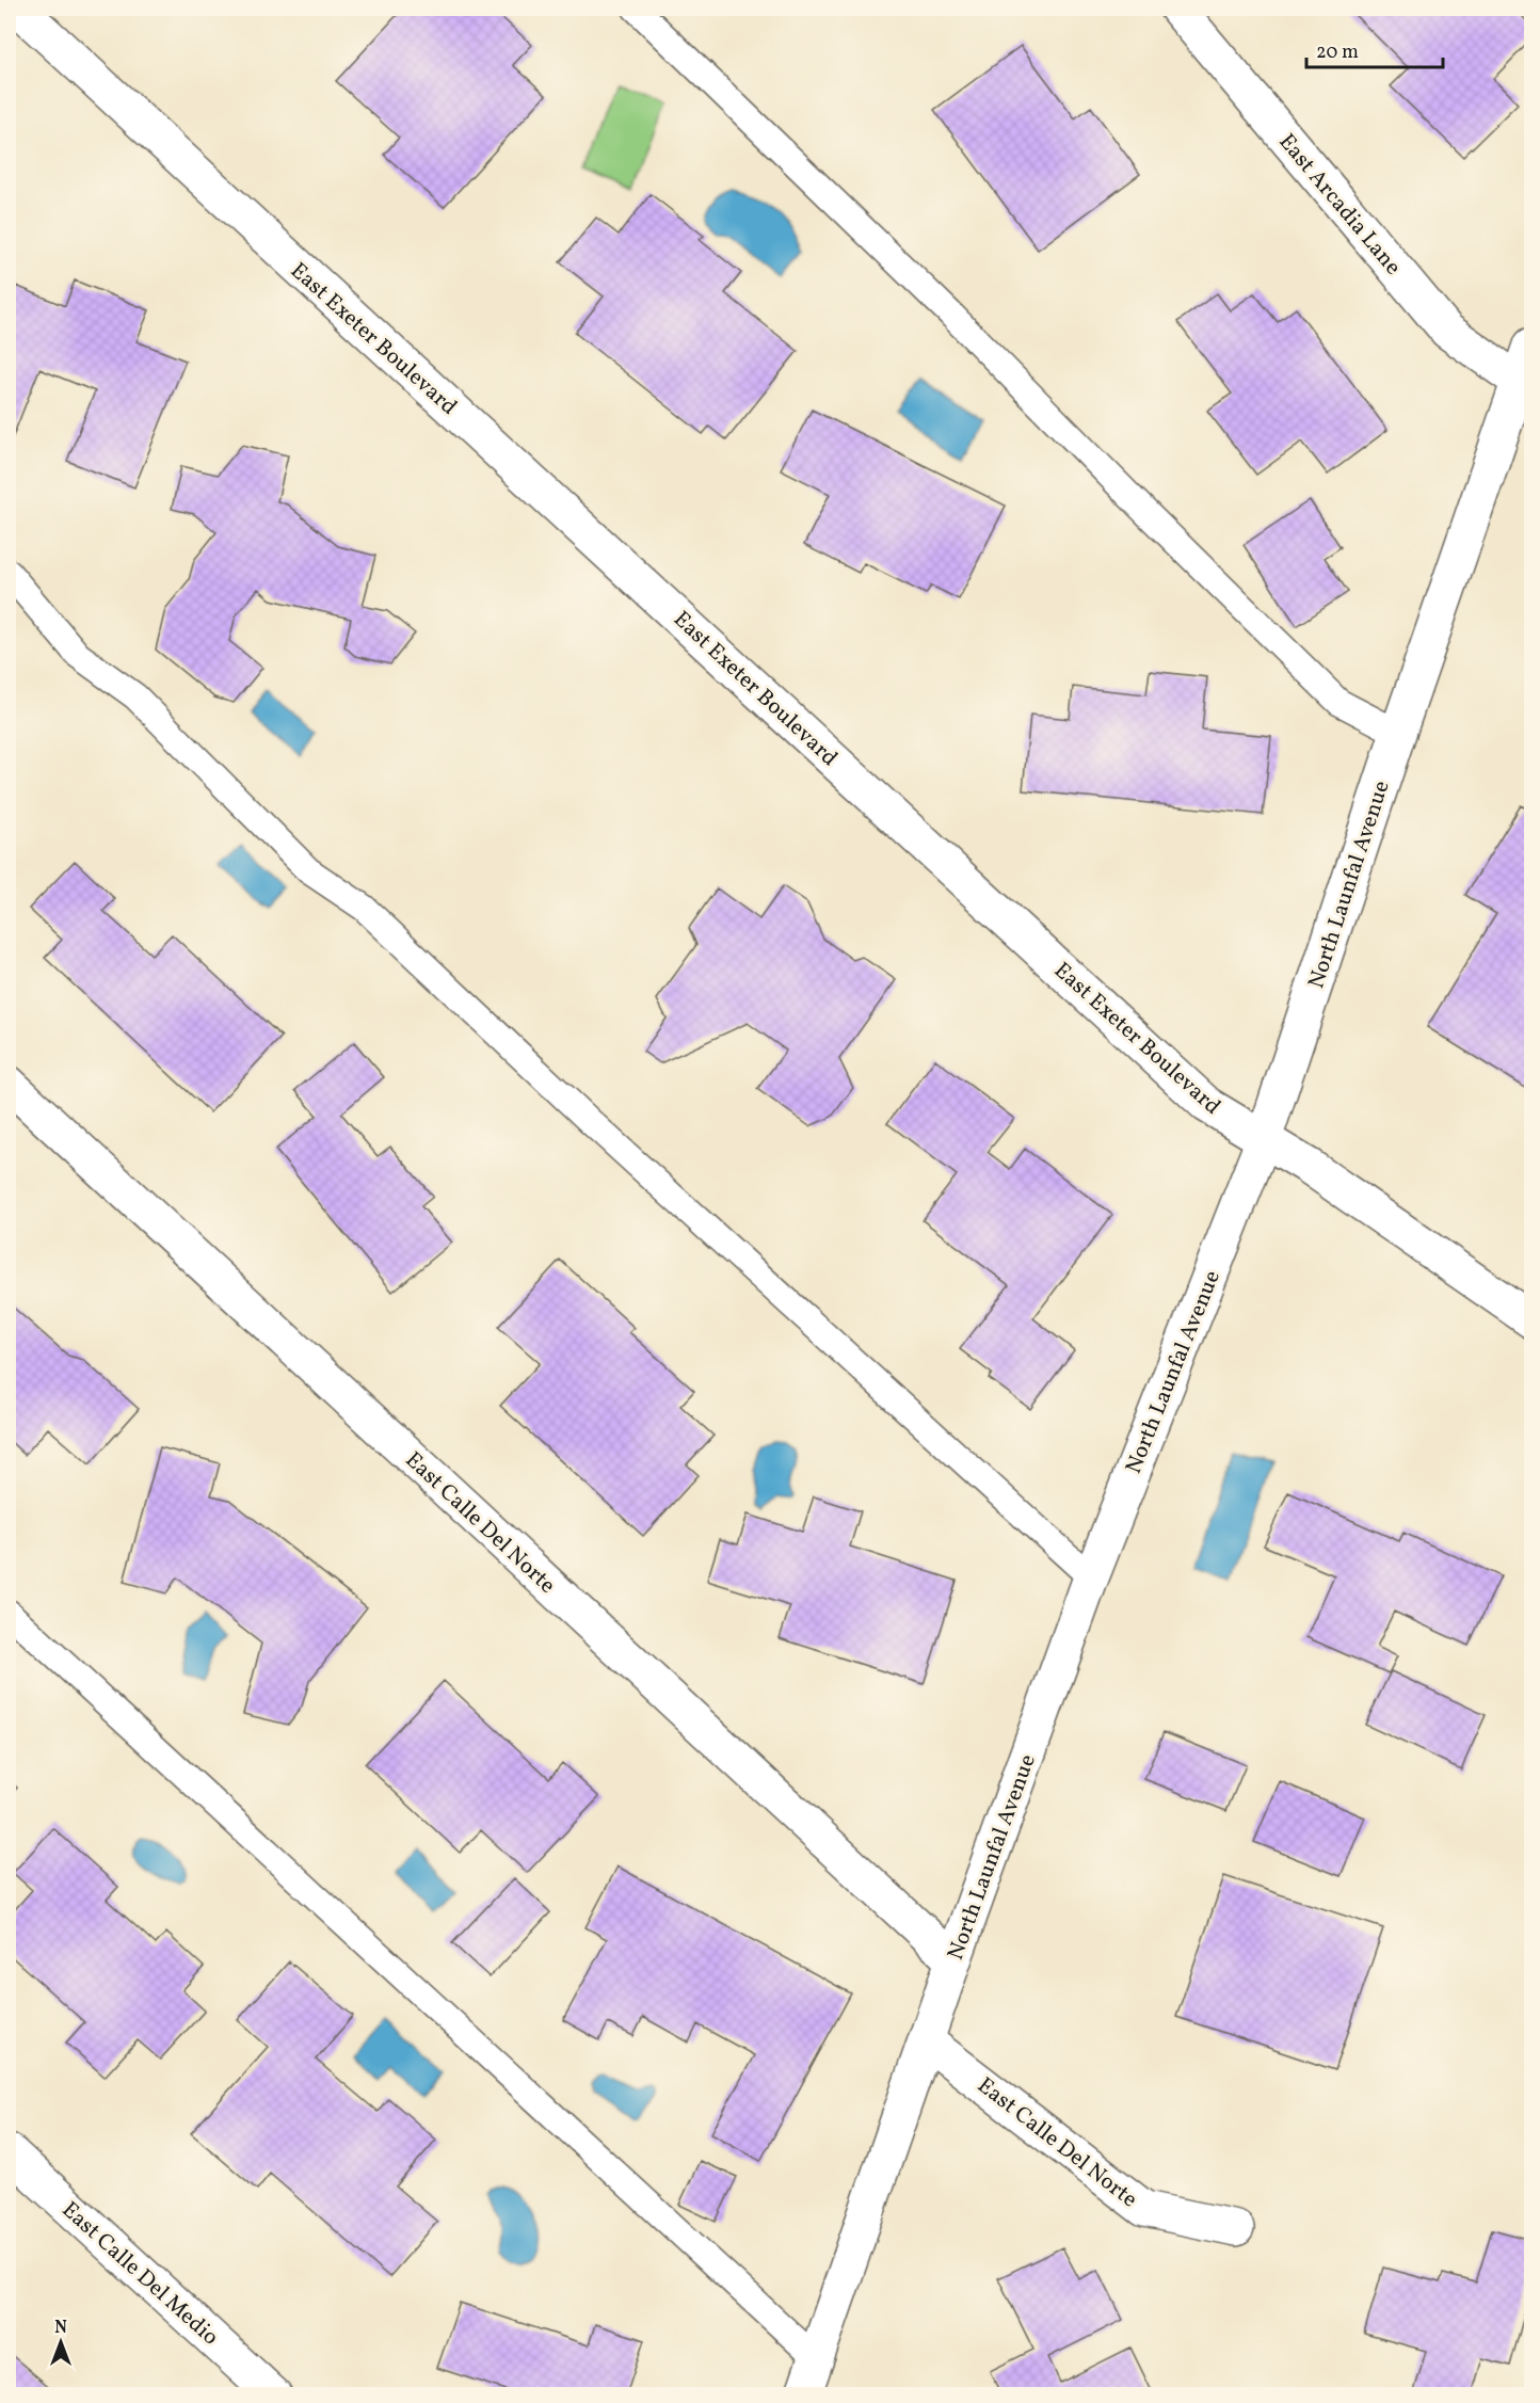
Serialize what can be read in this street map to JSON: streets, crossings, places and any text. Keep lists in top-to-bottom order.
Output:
{
  "streets": {
    "street": [
      "East Arcadia Lane",
      "East Exeter Boulevard",
      "North Launfal Avenue",
      "East Calle Del Norte",
      "East Calle Del Medio"
    ]
  },
  "crossings": [
    ["East Arcadia Lane", "North Launfal Avenue"],
    ["East Exeter Boulevard", "North Launfal Avenue"],
    ["North Launfal Avenue", "East Calle Del Norte"]
  ],
  "scale_bar": "20 m",
  "north": "top"
}
